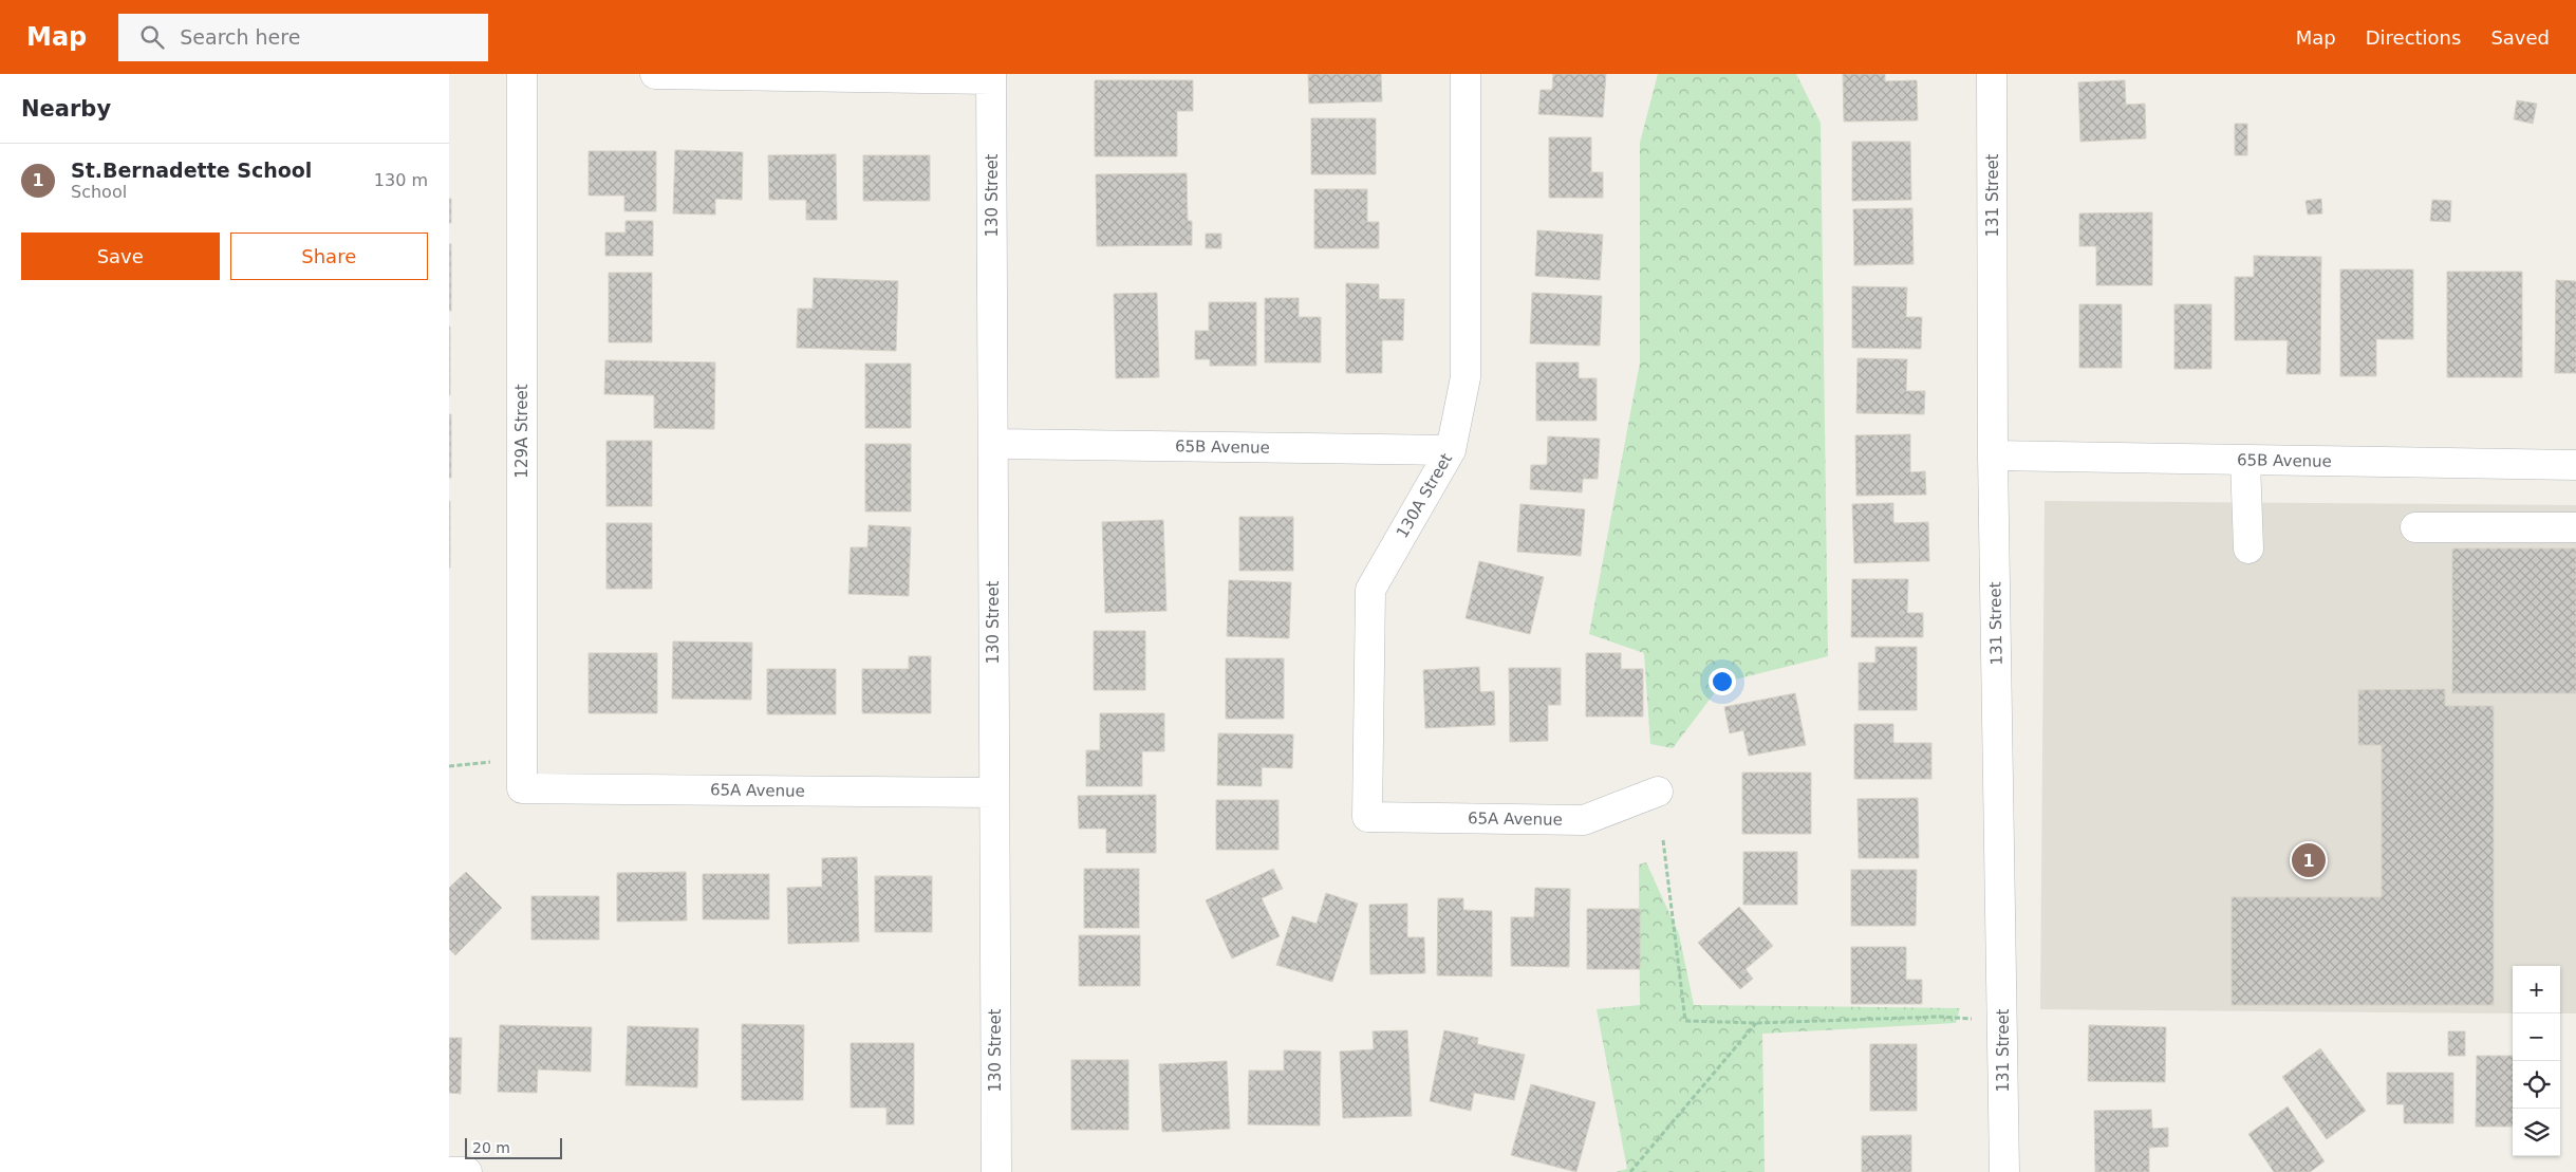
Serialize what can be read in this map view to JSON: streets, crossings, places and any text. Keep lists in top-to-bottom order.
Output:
{
  "streets": {
    "street": [
      "130 Street",
      "131 Street",
      "129A Street",
      "65B Avenue",
      "130A Street",
      "65A Avenue"
    ]
  },
  "crossings": [
    ["130 Street", "65B Avenue"],
    ["130 Street", "65A Avenue"],
    ["131 Street", "65B Avenue"],
    ["129A Street", "65A Avenue"],
    ["65B Avenue", "130A Street"],
    ["130A Street", "65A Avenue"]
  ],
  "scale_bar": "20 m",
  "page": {
    "header": "Map",
    "search": "Search here",
    "nav": ["Map", "Directions", "Saved"],
    "heading": "Nearby",
    "list": [
      {
        "mark": "1",
        "name": "St.Bernadette School",
        "note": "School",
        "value": "130 m"
      }
    ],
    "buttons": ["Save", "Share"],
    "pins": "1",
    "map_buttons": ["+", "−"],
    "scale": "20 m"
  }
}
